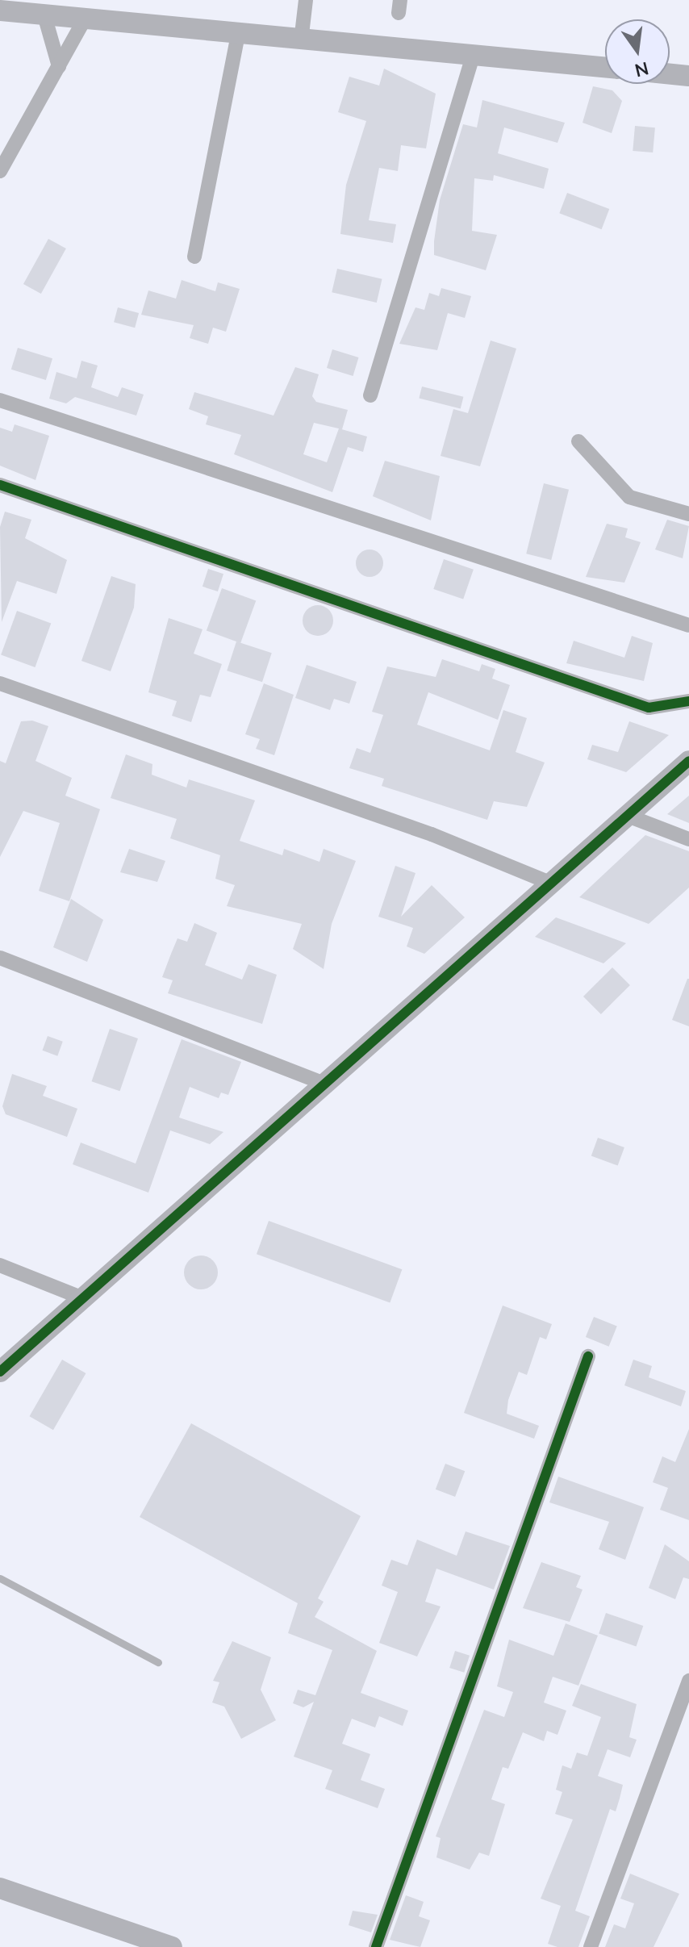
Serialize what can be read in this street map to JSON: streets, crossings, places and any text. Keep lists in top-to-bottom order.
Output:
{
  "north": "bottom"
}
